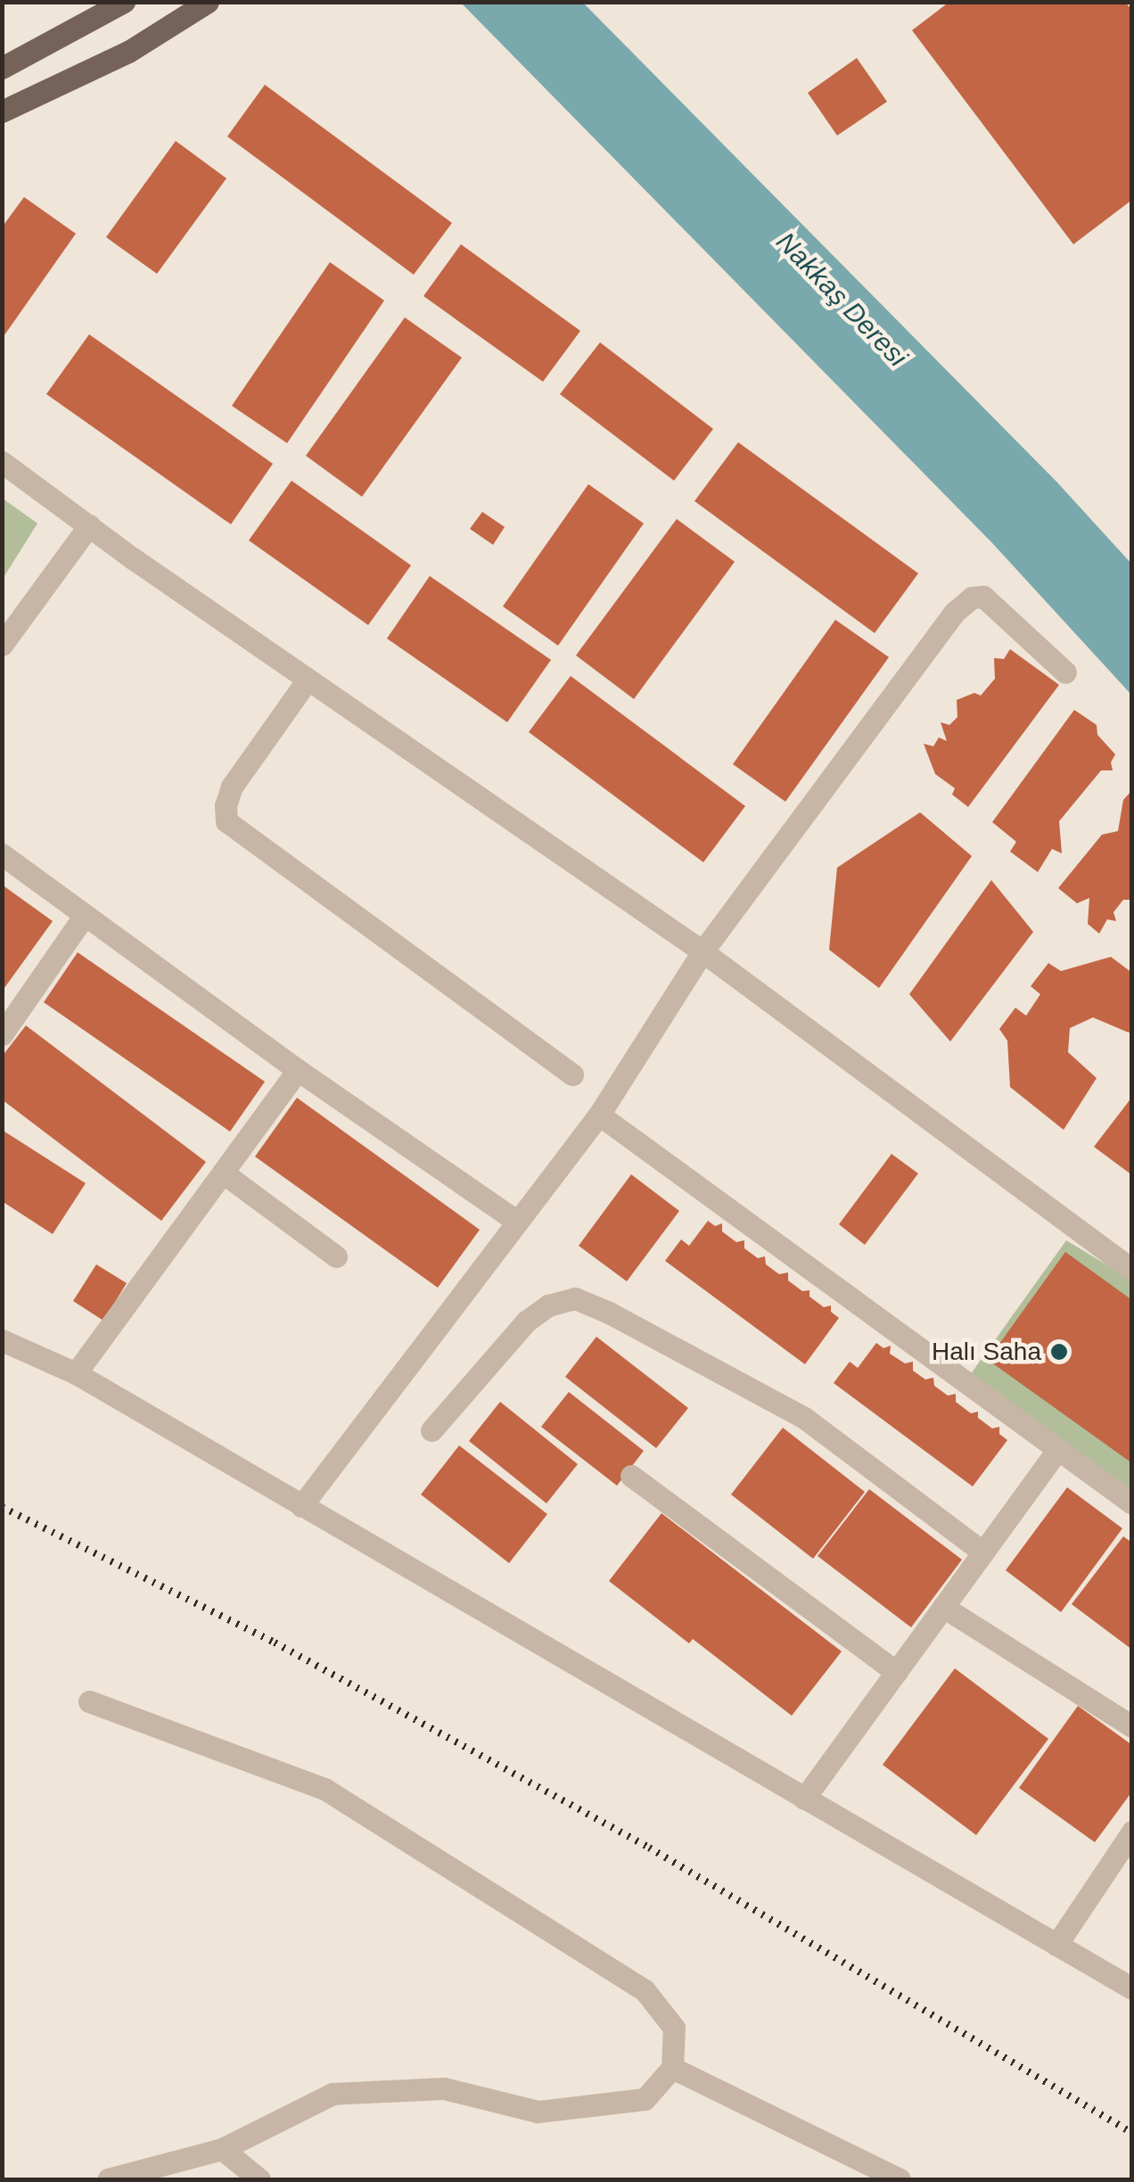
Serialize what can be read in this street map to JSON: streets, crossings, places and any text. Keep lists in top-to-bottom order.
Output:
{
  "water": ["Nakkaş Deresi"],
  "places": ["Halı Saha"]
}
